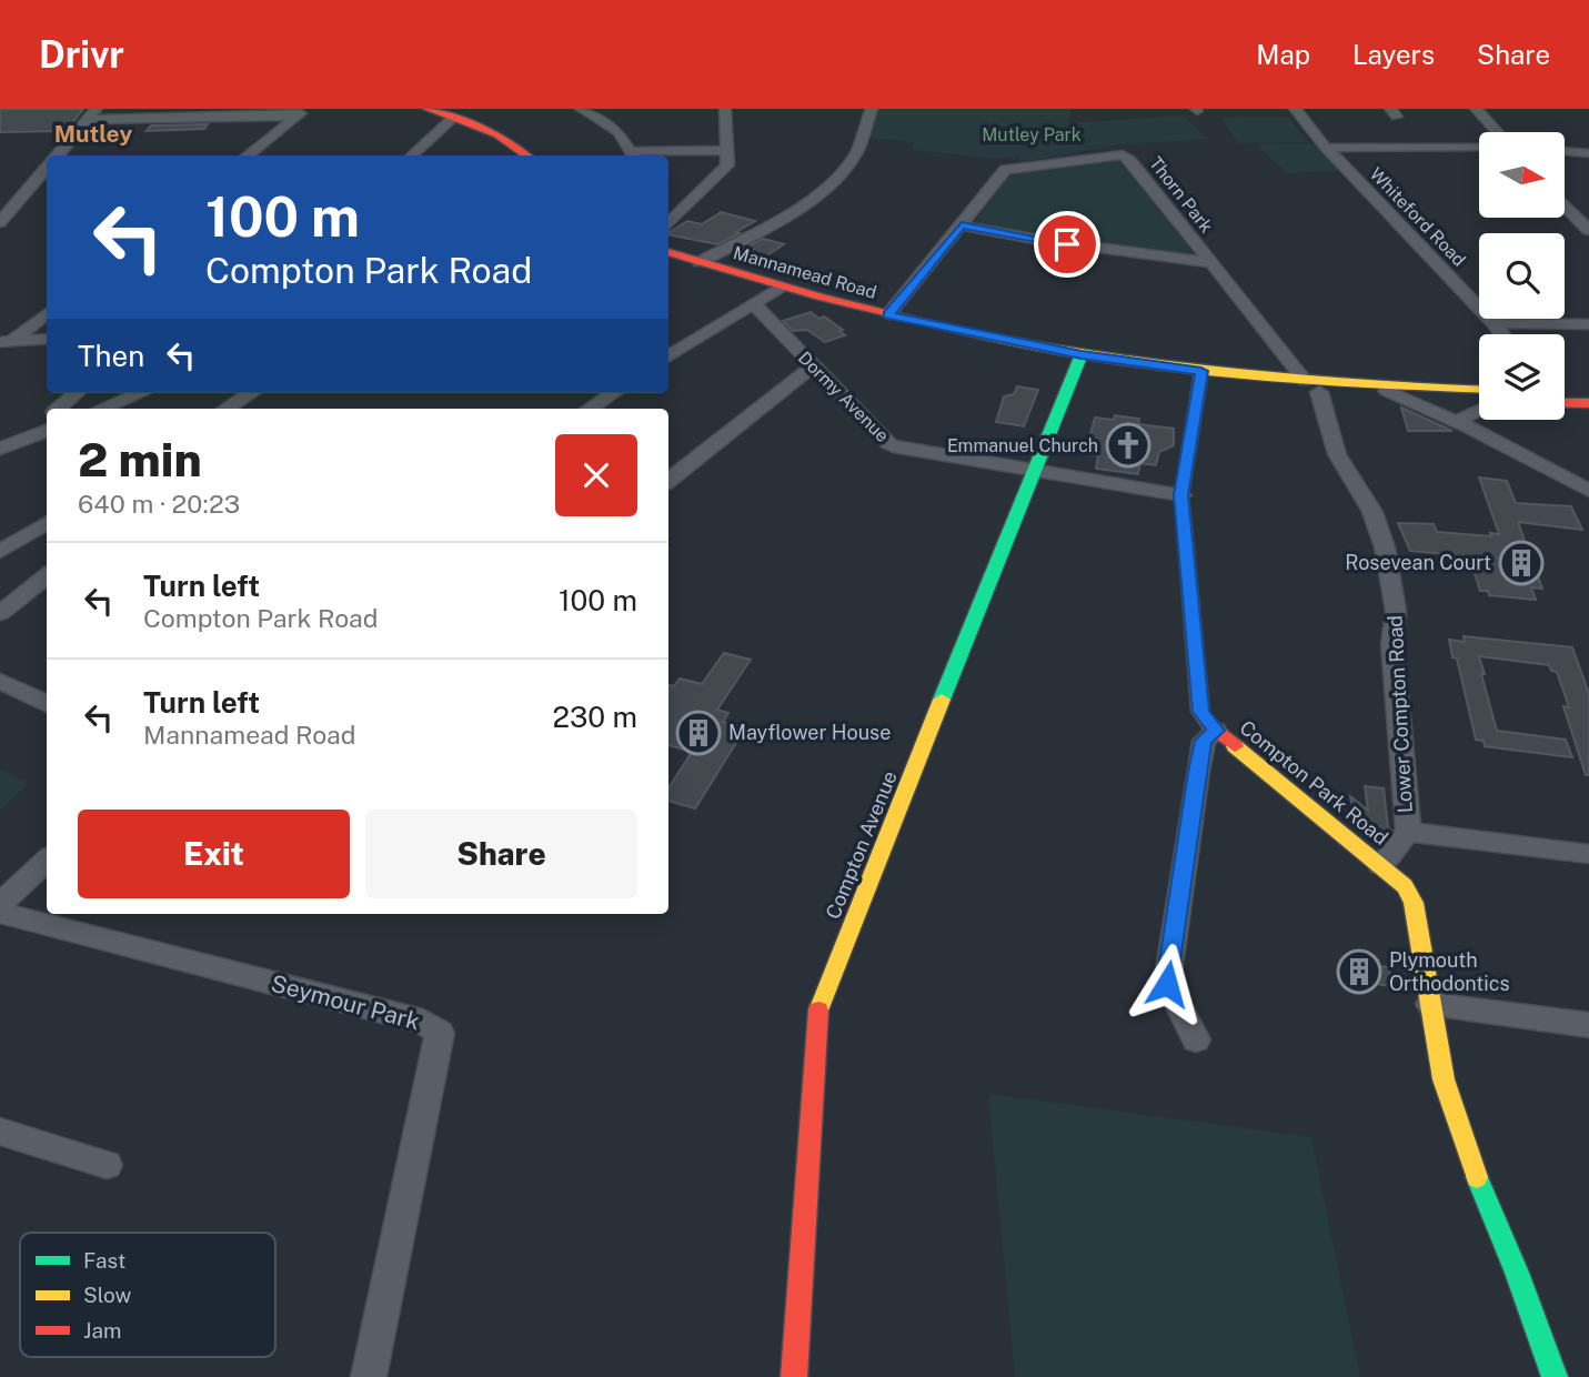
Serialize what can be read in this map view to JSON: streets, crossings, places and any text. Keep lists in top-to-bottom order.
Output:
{
  "streets": {
    "street": [
      "Thorn Park",
      "Whiteford Road",
      "Mannamead Road",
      "Dormy Avenue",
      "Lower Compton Road",
      "Compton Park Road",
      "Compton Avenue",
      "Seymour Park"
    ]
  },
  "crossings": [
    ["Thorn Park", "Mannamead Road"],
    ["Thorn Park", "Lower Compton Road"],
    ["Mannamead Road", "Lower Compton Road"],
    ["Mannamead Road", "Compton Park Road"],
    ["Mannamead Road", "Compton Avenue"],
    ["Dormy Avenue", "Compton Park Road"],
    ["Dormy Avenue", "Compton Avenue"],
    ["Lower Compton Road", "Compton Park Road"]
  ],
  "districts": ["Mutley"],
  "parks": ["Mutley Park"],
  "places": {
    "church": ["Emmanuel Church"],
    "building": ["Rosevean Court", "Mayflower House", "Plymouth Orthodontics"]
  },
  "legend": ["Fast", "Slow", "Jam"],
  "north": "right",
  "page": {
    "header": "Drivr",
    "nav": ["Map", "Layers", "Share"],
    "turn": ["100 m", "Compton Park Road"],
    "then": "Then",
    "heading": ["2 min", "640 m · 20:23"],
    "list": [
      {
        "name": "Turn left",
        "note": "Compton Park Road",
        "value": "100 m"
      },
      {
        "name": "Turn left",
        "note": "Mannamead Road",
        "value": "230 m"
      }
    ],
    "buttons": ["Exit", "Share"]
  }
}
